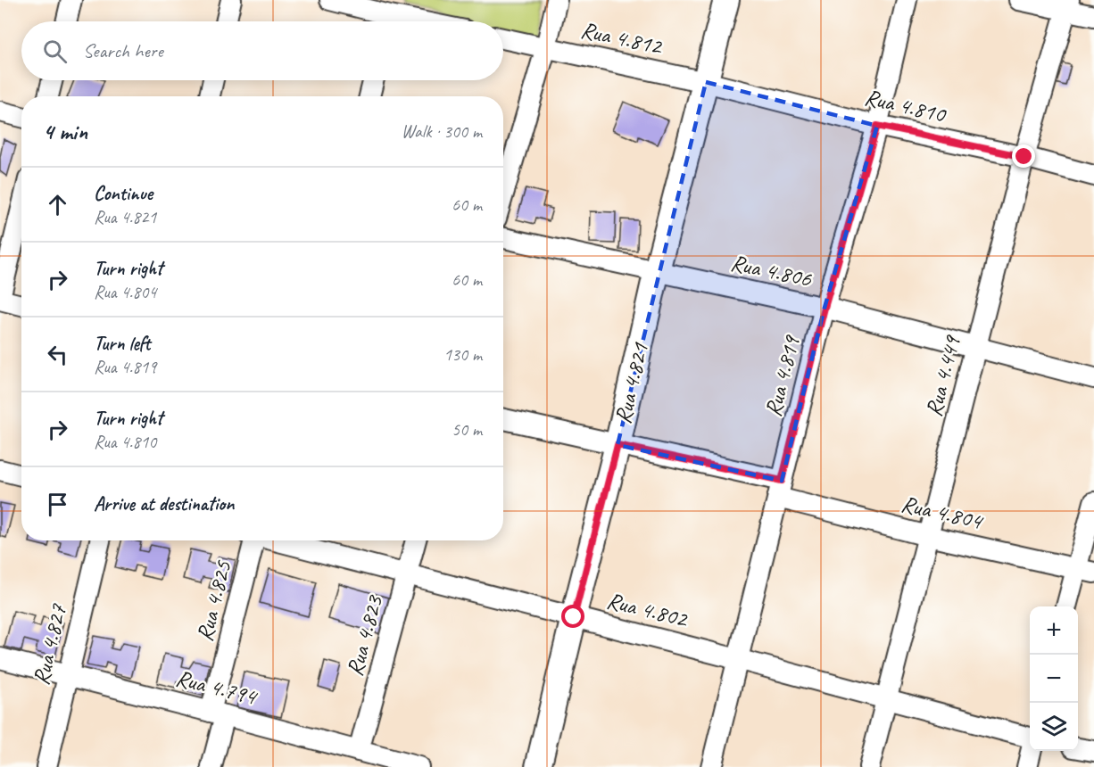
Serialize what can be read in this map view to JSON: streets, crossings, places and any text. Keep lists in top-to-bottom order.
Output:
{
  "streets": {
    "street": [
      "Rua 4.812",
      "Rua 4.810",
      "Rua 4.806",
      "Rua 4.819",
      "Rua 4.449",
      "Rua 4.821",
      "Rua 4.804",
      "Rua 4.825",
      "Rua 4.802",
      "Rua 4.823",
      "Rua 4.827",
      "Rua 4.794"
    ]
  },
  "crossings": [
    ["Rua 4.812", "Rua 4.810"],
    ["Rua 4.812", "Rua 4.821"],
    ["Rua 4.810", "Rua 4.819"],
    ["Rua 4.810", "Rua 4.449"],
    ["Rua 4.810", "Rua 4.821"],
    ["Rua 4.806", "Rua 4.819"],
    ["Rua 4.806", "Rua 4.449"],
    ["Rua 4.806", "Rua 4.821"],
    ["Rua 4.819", "Rua 4.804"],
    ["Rua 4.819", "Rua 4.802"],
    ["Rua 4.449", "Rua 4.804"],
    ["Rua 4.449", "Rua 4.802"],
    ["Rua 4.821", "Rua 4.804"],
    ["Rua 4.821", "Rua 4.802"],
    ["Rua 4.825", "Rua 4.794"],
    ["Rua 4.802", "Rua 4.823"],
    ["Rua 4.823", "Rua 4.794"],
    ["Rua 4.827", "Rua 4.794"]
  ],
  "page": {
    "search": "Search here",
    "heading": ["4 min", "Walk · 300 m"],
    "list": [
      ["Continue", "Rua 4.821", "60 m"],
      ["Turn right", "Rua 4.804", "60 m"],
      ["Turn left", "Rua 4.819", "130 m"],
      ["Turn right", "Rua 4.810", "50 m"],
      "Arrive at destination"
    ],
    "map_buttons": ["+", "−"]
  }
}
